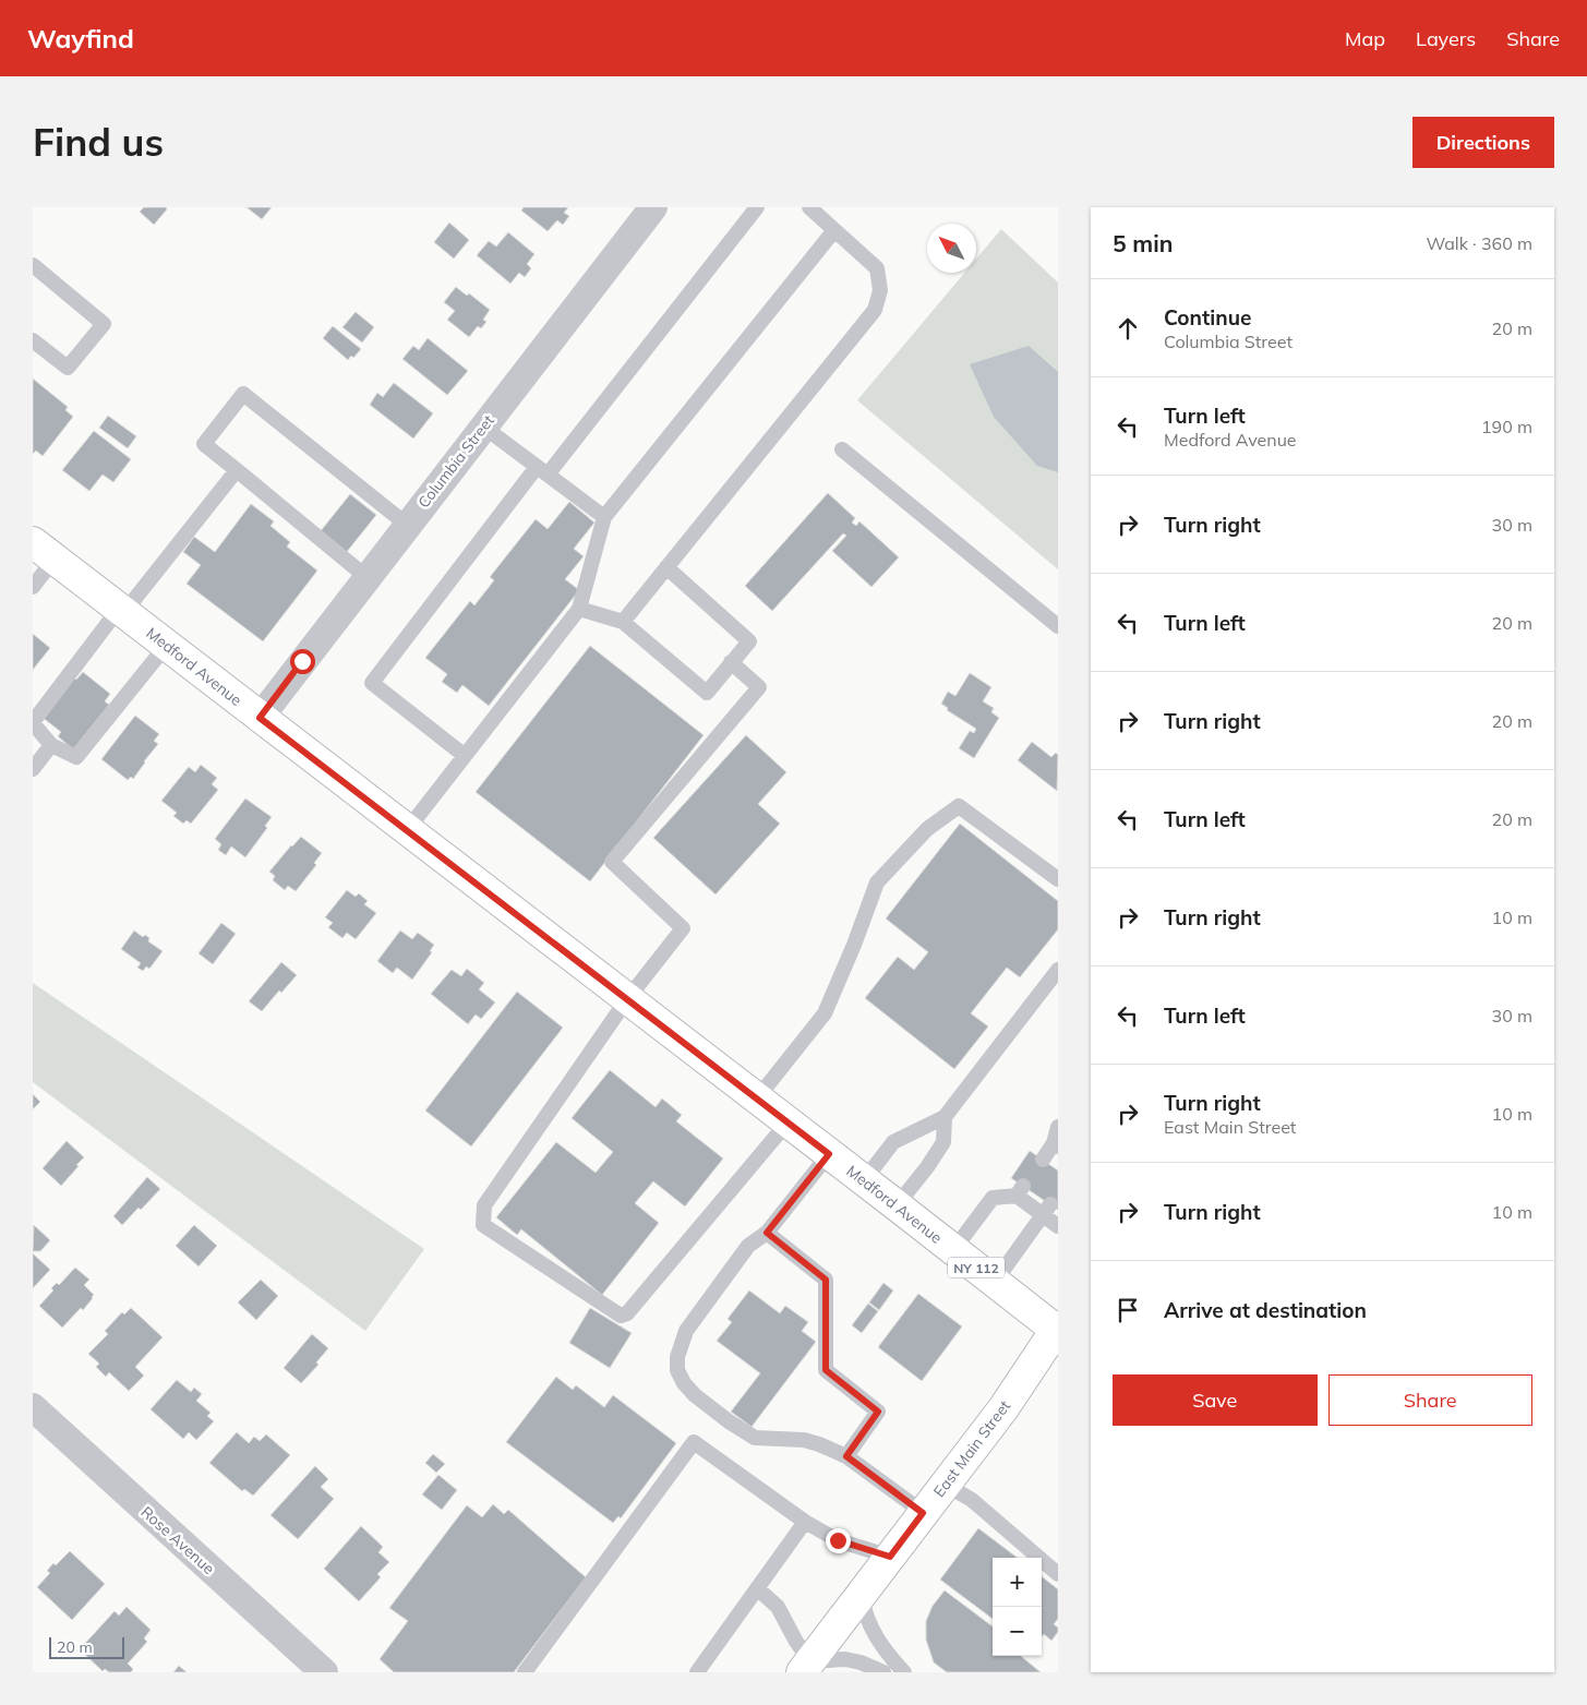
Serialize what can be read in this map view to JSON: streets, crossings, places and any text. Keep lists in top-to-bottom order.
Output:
{
  "streets": {
    "main road": ["Medford Avenue", "NY 112", "East Main Street"],
    "street": ["Columbia Street", "Rose Avenue"]
  },
  "crossings": [
    ["Columbia Street", "Medford Avenue"],
    ["Medford Avenue", "East Main Street"]
  ],
  "scale_bar": "20 m",
  "north": "top left",
  "page": {
    "header": "Wayfind",
    "nav": ["Map", "Layers", "Share"],
    "buttons": [
      "Directions",
      ["Save", "Share"]
    ],
    "title": "Find us",
    "heading": ["5 min", "Walk · 360 m"],
    "list": [
      ["Continue", "Columbia Street", "20 m"],
      ["Turn left", "Medford Avenue", "190 m"],
      ["Turn right", "30 m"],
      ["Turn left", "20 m"],
      ["Turn right", "20 m"],
      ["Turn left", "20 m"],
      ["Turn right", "10 m"],
      ["Turn left", "30 m"],
      ["Turn right", "East Main Street", "10 m"],
      ["Turn right", "10 m"],
      "Arrive at destination"
    ],
    "map_buttons": ["+", "−"],
    "scale": "20 m"
  }
}
